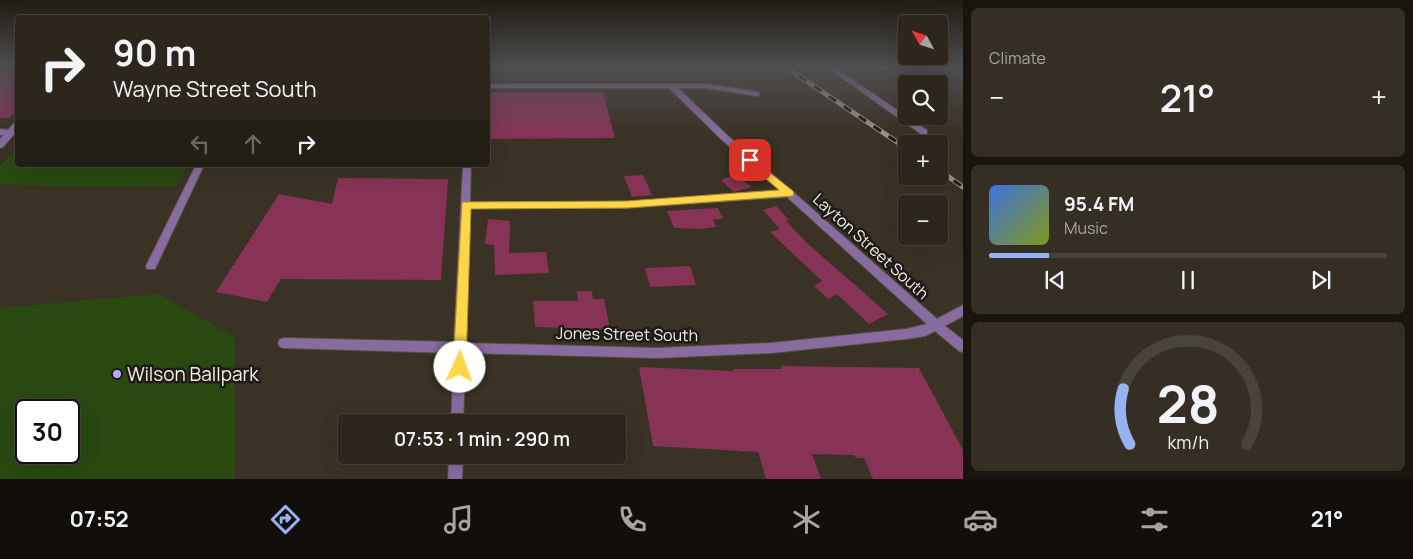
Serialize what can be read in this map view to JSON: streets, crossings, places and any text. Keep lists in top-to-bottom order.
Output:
{
  "streets": {
    "street": ["Layton Street South", "Jones Street South"]
  },
  "crossings": [
    ["Layton Street South", "Jones Street South"]
  ],
  "places": ["Wilson Ballpark"],
  "north": "top left",
  "page": {
    "tile": "Climate",
    "map_buttons": ["+", "−"],
    "turn": ["90 m", "Wayne Street South"],
    "heat": ["−", "21°", "+"],
    "song": ["95.4 FM", "Music"],
    "limit": "30",
    "trip": "07:53 · 1 min · 290 m",
    "tabs": ["07:52", "21°"],
    "gauge": ["28", "km/h"]
  }
}
